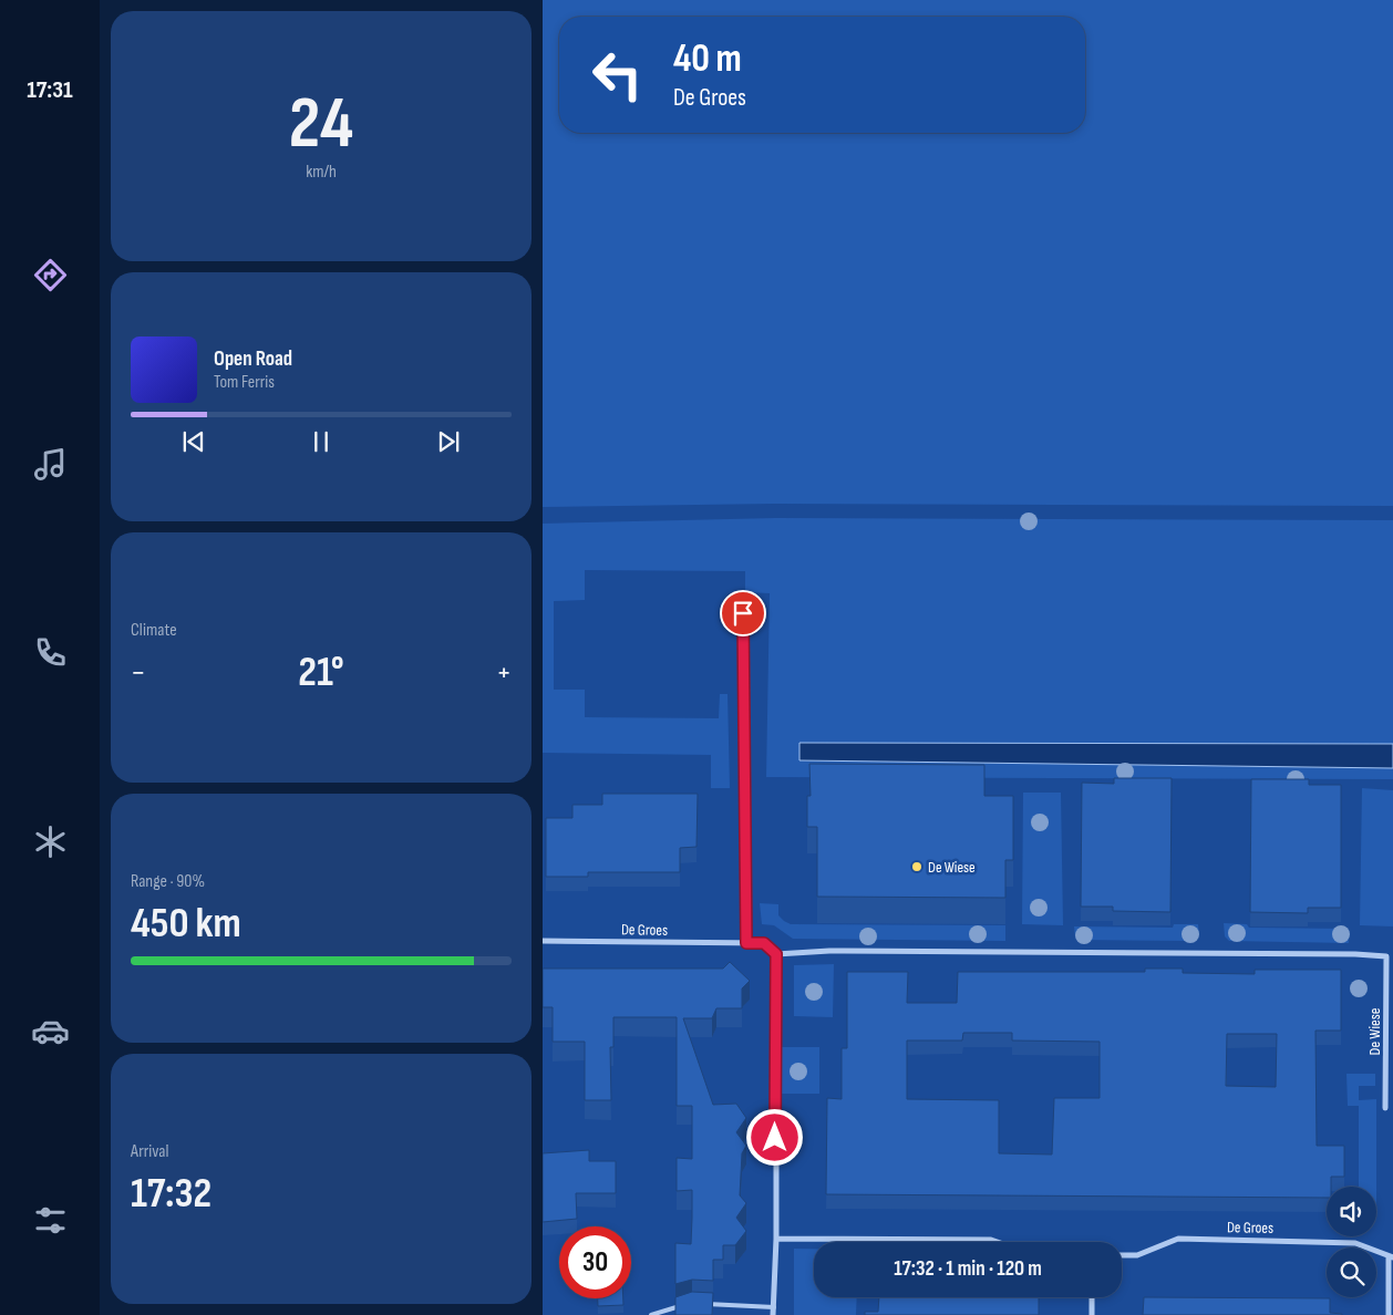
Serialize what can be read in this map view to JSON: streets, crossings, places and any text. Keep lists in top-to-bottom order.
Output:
{
  "streets": {
    "street": ["De Groes", "De Wiese"]
  },
  "crossings": [
    ["De Groes", "De Wiese"]
  ],
  "places": ["De Wiese"],
  "page": {
    "tabs": "17:31",
    "tile": [
      ["24", "km/h"],
      "Climate",
      ["Range · 90%", "450 km"],
      ["Arrival", "17:32"]
    ],
    "turn": ["40 m", "De Groes"],
    "song": ["Open Road", "Tom Ferris"],
    "heat": ["−", "21°", "+"],
    "limit": "30",
    "trip": "17:32 · 1 min · 120 m"
  }
}
